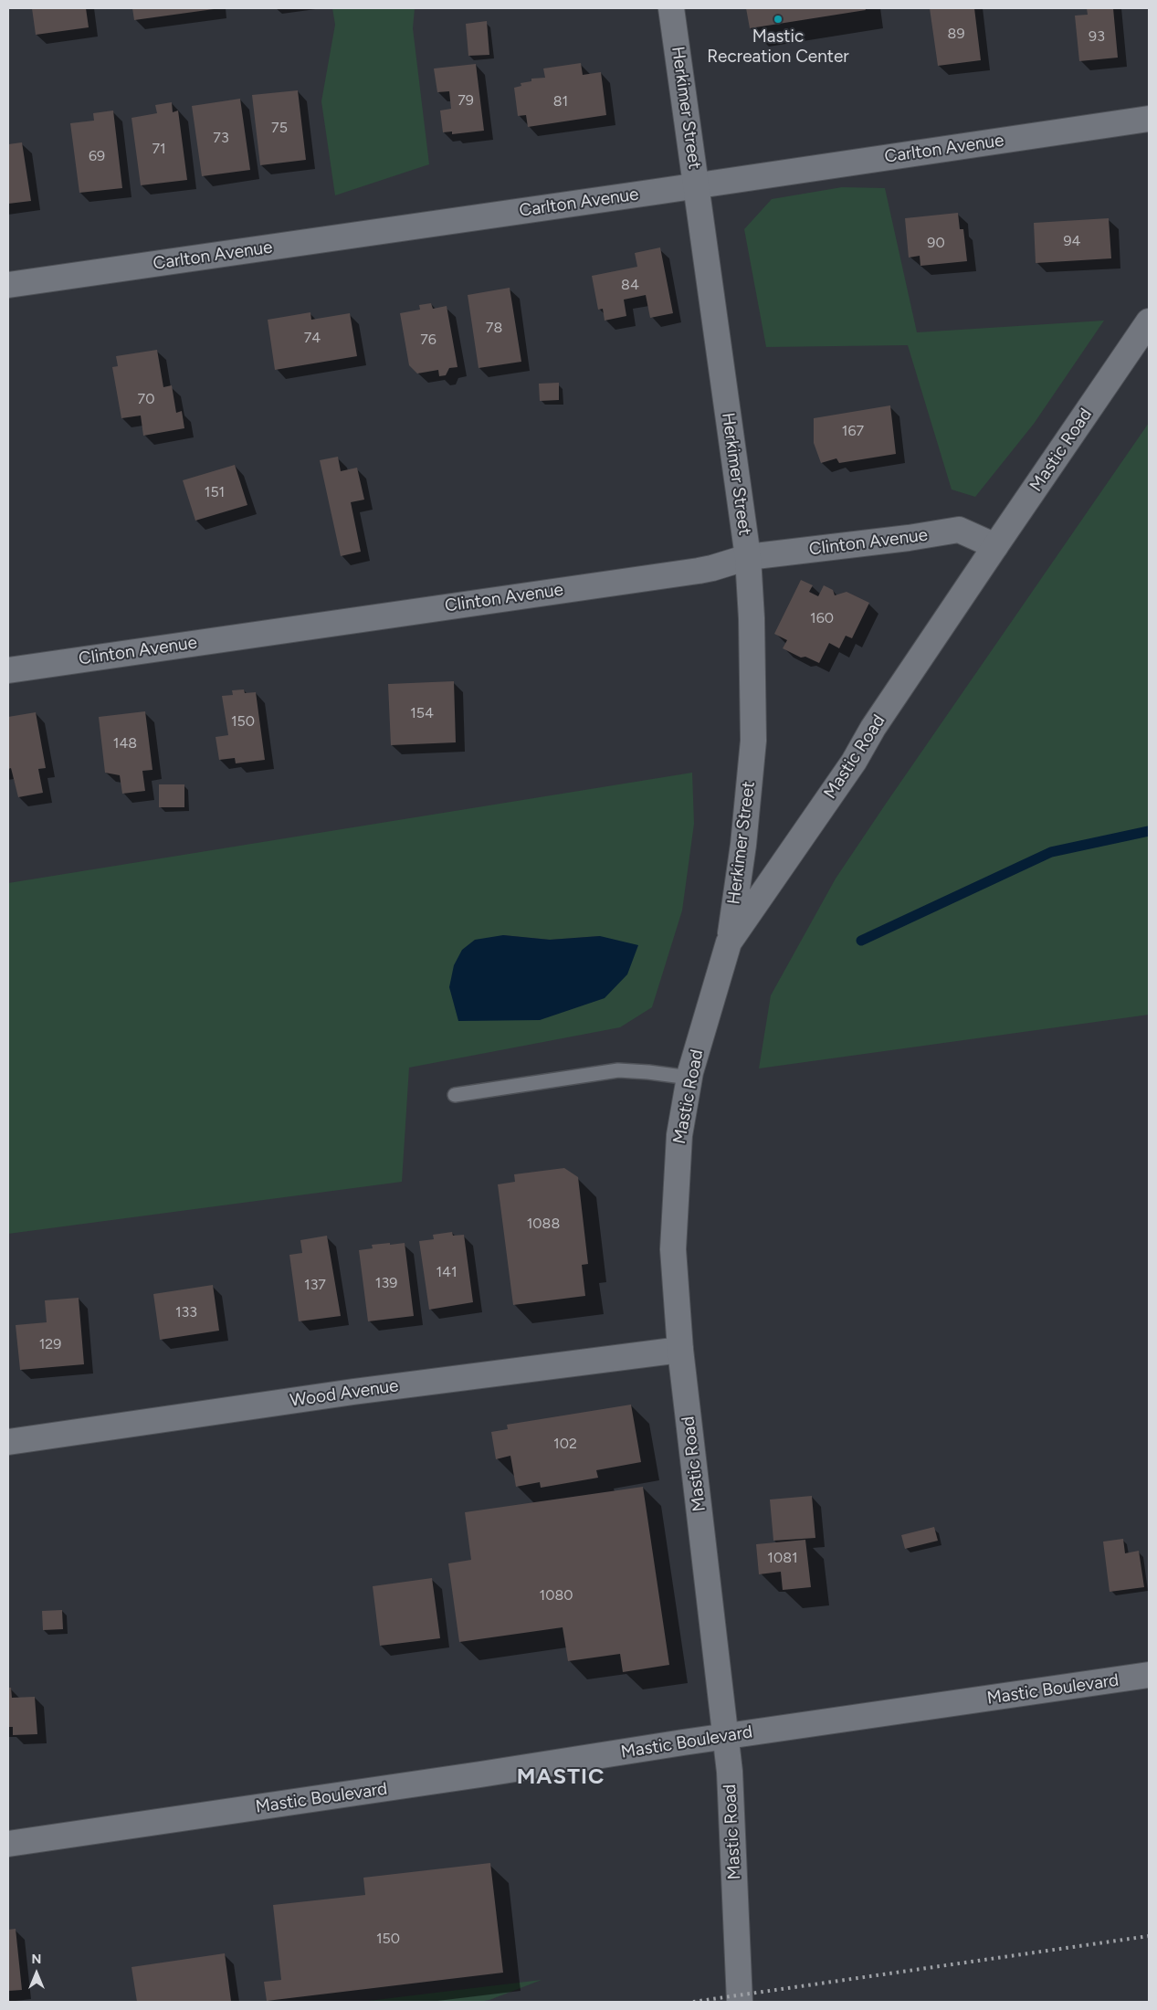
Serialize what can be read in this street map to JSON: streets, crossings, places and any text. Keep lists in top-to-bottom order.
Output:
{
  "streets": {
    "street": [
      "Herkimer Street",
      "Carlton Avenue",
      "Mastic Road",
      "Clinton Avenue",
      "Wood Avenue",
      "Mastic Boulevard"
    ]
  },
  "crossings": [
    ["Herkimer Street", "Carlton Avenue"],
    ["Herkimer Street", "Mastic Road"],
    ["Herkimer Street", "Clinton Avenue"],
    ["Mastic Road", "Clinton Avenue"],
    ["Mastic Road", "Wood Avenue"],
    ["Mastic Road", "Mastic Boulevard"]
  ],
  "districts": ["MASTIC"],
  "places": ["Mastic Recreation Center"],
  "house_numbers": [
    "89",
    "93",
    "79",
    "81",
    "75",
    "73",
    "71",
    "69",
    "94",
    "90",
    "84",
    "78",
    "74",
    "76",
    "70",
    "167",
    "151",
    "160",
    "154",
    "150",
    "148",
    "1088",
    "141",
    "139",
    "137",
    "133",
    "129",
    "102",
    "1081",
    "1080",
    "150"
  ],
  "north": "top"
}
